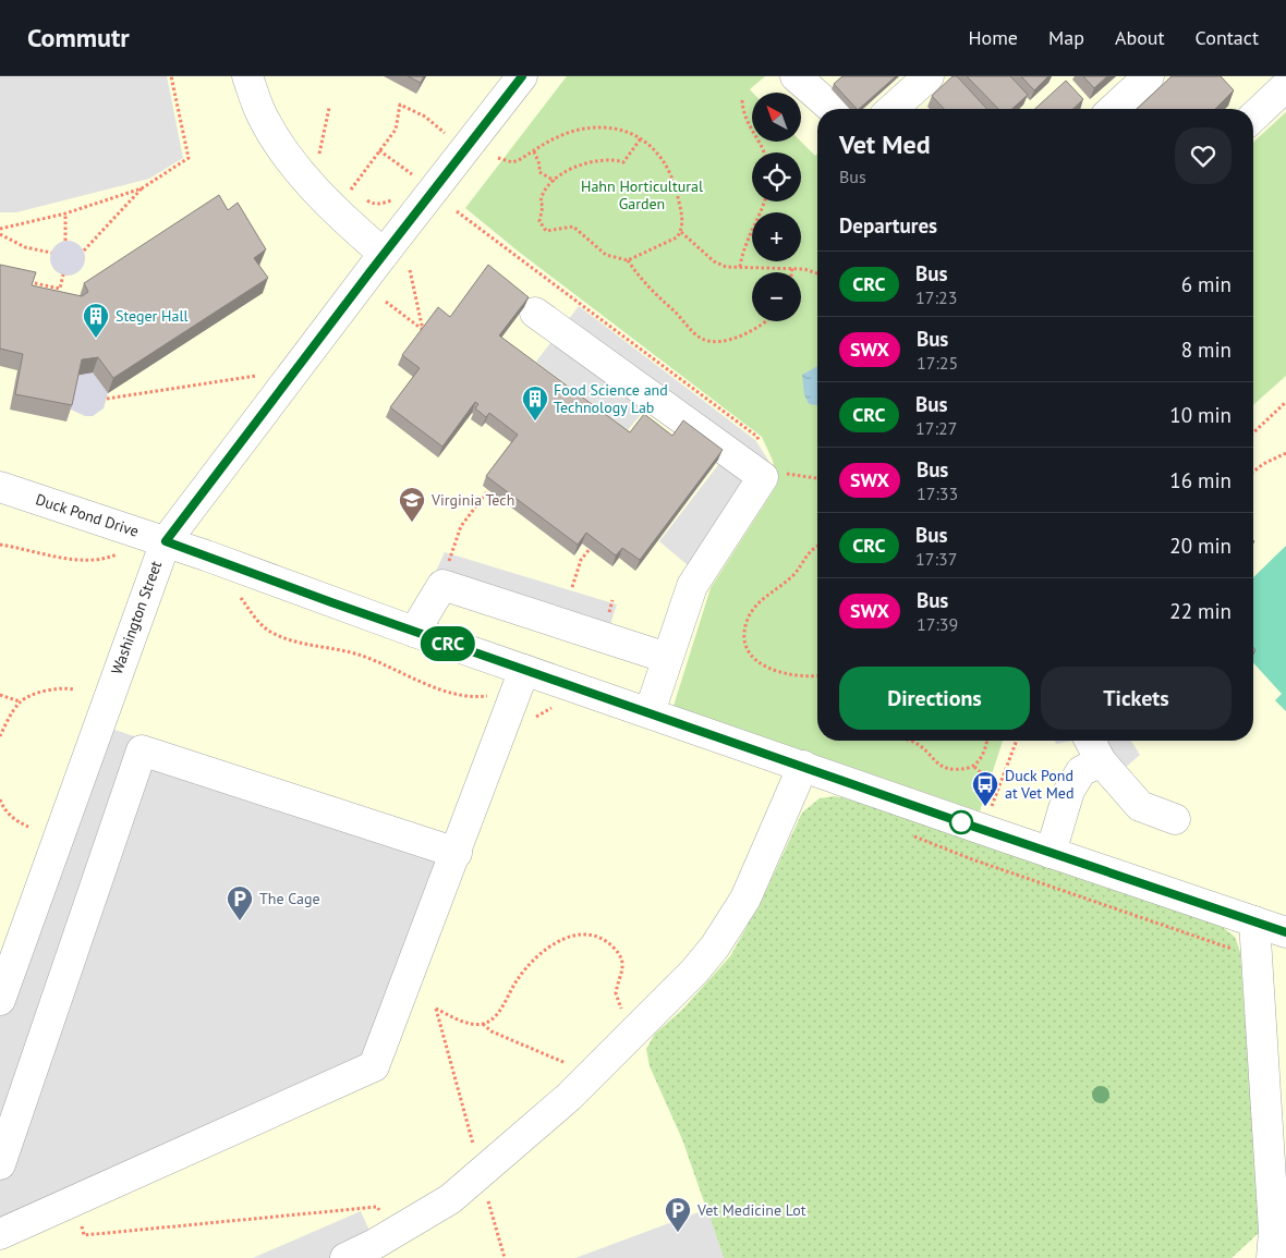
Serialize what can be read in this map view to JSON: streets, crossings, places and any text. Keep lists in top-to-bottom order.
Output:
{
  "streets": {
    "street": ["Duck Pond Drive", "Washington Street"]
  },
  "crossings": [
    ["Duck Pond Drive", "Washington Street"]
  ],
  "parks": ["Hahn Horticultural Garden"],
  "places": {
    "building": ["Steger Hall", "Food Science and Technology Lab"],
    "school or university": ["Virginia Tech"],
    "bus stop": ["Duck Pond at Vet Med"],
    "parking": ["The Cage", "Vet Medicine Lot"]
  },
  "lines": ["bus line CRC"],
  "north": "top left",
  "page": {
    "header": "Commutr",
    "nav": [
      "Home",
      "Map",
      "About",
      "Contact"
    ],
    "on_map": "CRC",
    "map_buttons": ["+", "−"],
    "heading": [
      ["Vet Med", "Bus"],
      "Departures"
    ],
    "list": [
      {
        "mark": "CRC",
        "name": "Bus",
        "note": "17:23",
        "value": "6 min"
      },
      {
        "mark": "SWX",
        "name": "Bus",
        "note": "17:25",
        "value": "8 min"
      },
      {
        "mark": "CRC",
        "name": "Bus",
        "note": "17:27",
        "value": "10 min"
      },
      {
        "mark": "SWX",
        "name": "Bus",
        "note": "17:33",
        "value": "16 min"
      },
      {
        "mark": "CRC",
        "name": "Bus",
        "note": "17:37",
        "value": "20 min"
      },
      {
        "mark": "SWX",
        "name": "Bus",
        "note": "17:39",
        "value": "22 min"
      }
    ],
    "buttons": ["Directions", "Tickets"]
  }
}
